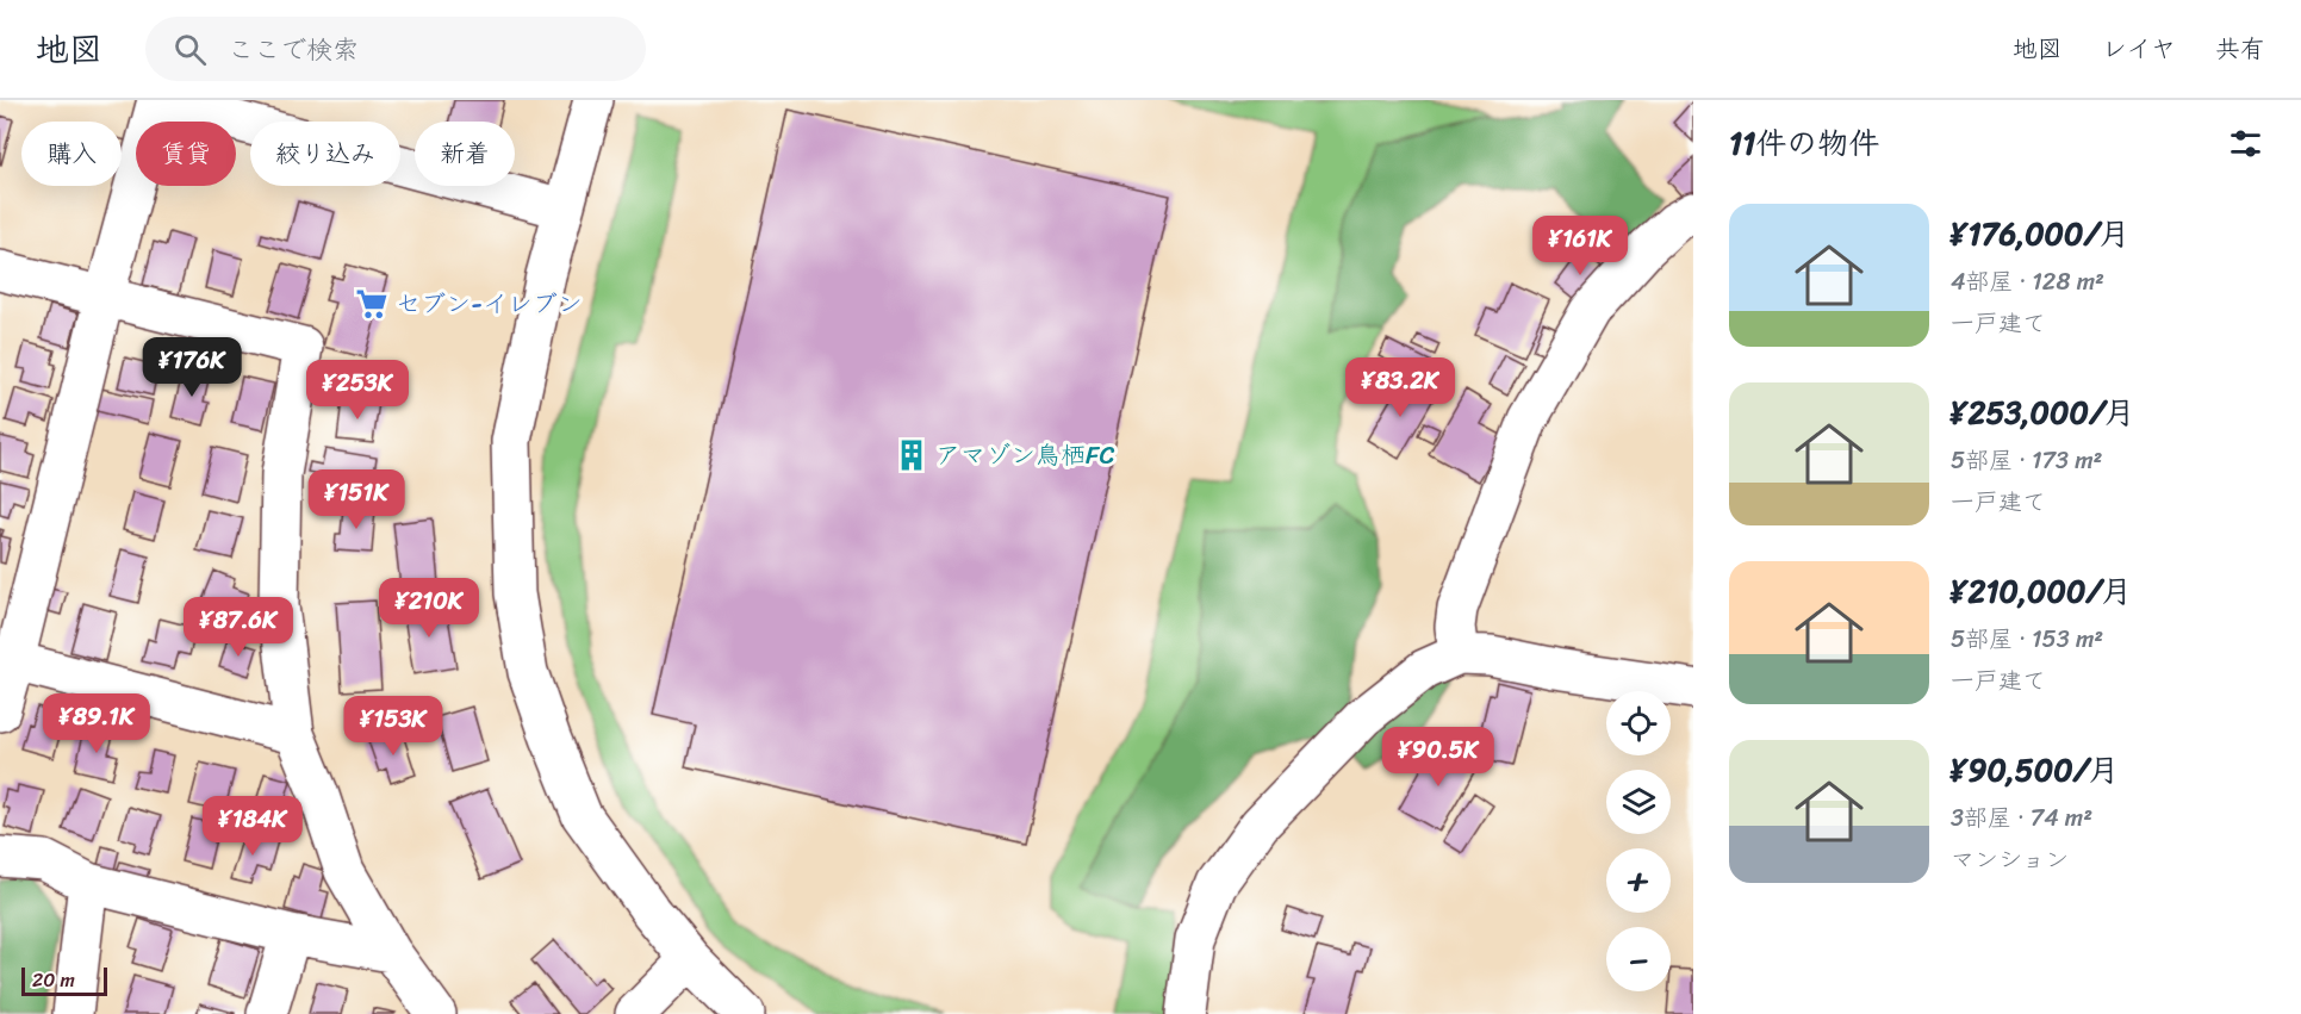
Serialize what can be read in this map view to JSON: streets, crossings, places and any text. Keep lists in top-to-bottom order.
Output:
{
  "places": {
    "supermarket": ["セブン-イレブン"],
    "building": ["アマゾン鳥栖FC"]
  },
  "scale_bar": "20 m",
  "page": {
    "header": "地図",
    "search": "ここで検索",
    "nav": ["地図", "レイヤ", "共有"],
    "heading": "11件の物件",
    "chip": [
      "購入",
      "賃貸",
      "絞り込み",
      "新着"
    ],
    "list": [
      {
        "name": "¥176,000/月",
        "note": "4部屋 · 128 m² · 一戸建て"
      },
      {
        "name": "¥253,000/月",
        "note": "5部屋 · 173 m² · 一戸建て"
      },
      {
        "name": "¥210,000/月",
        "note": "5部屋 · 153 m² · 一戸建て"
      },
      {
        "name": "¥90,500/月",
        "note": "3部屋 · 74 m² · マンション"
      }
    ],
    "price": [
      "¥161K",
      "¥176K",
      "¥83.2K",
      "¥253K",
      "¥151K",
      "¥210K",
      "¥87.6K",
      "¥89.1K",
      "¥153K",
      "¥90.5K",
      "¥184K"
    ],
    "map_buttons": ["+", "−"],
    "scale": "20 m"
  }
}
